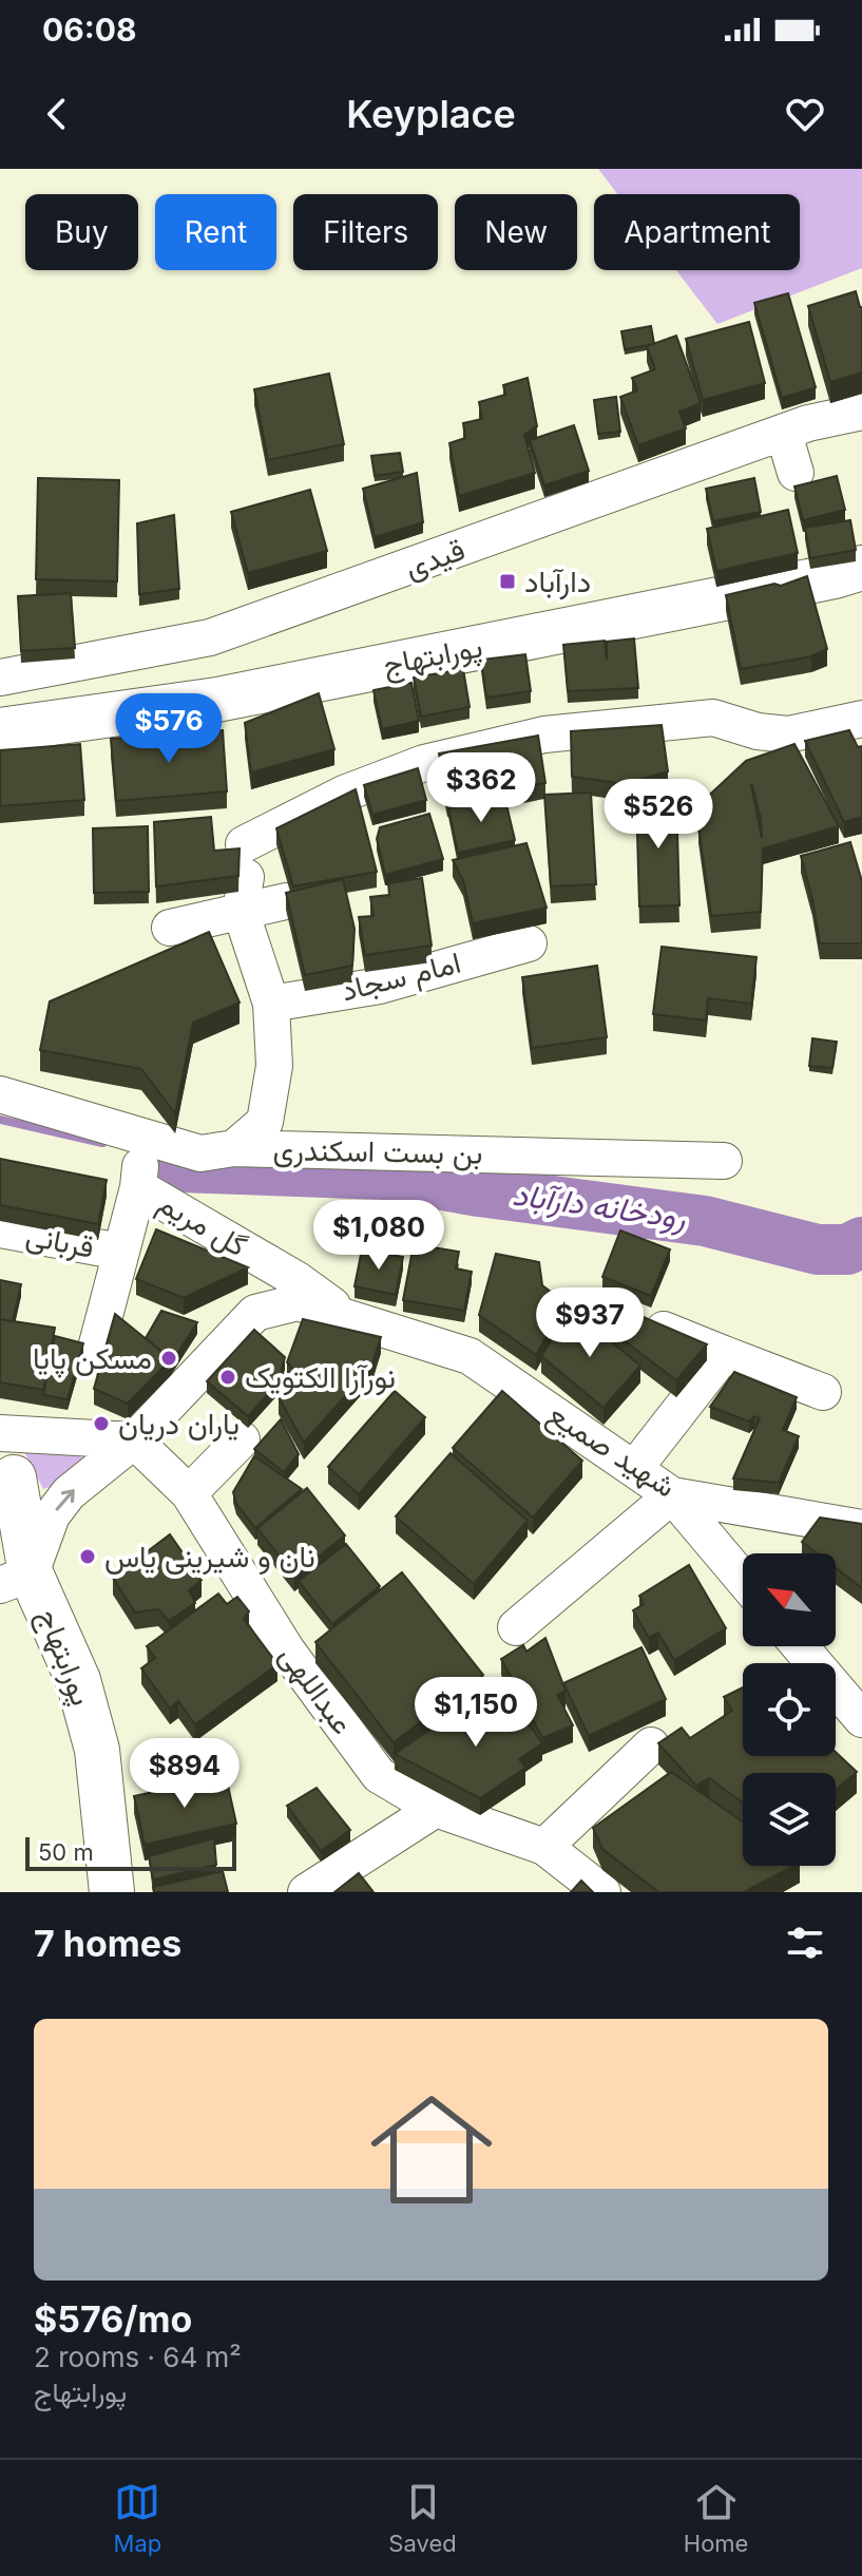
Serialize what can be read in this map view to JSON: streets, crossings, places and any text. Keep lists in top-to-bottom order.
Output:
{
  "streets": {
    "main road": ["پورابتهاج"],
    "street": [
      "قیدی",
      "امام سجاد",
      "بن بست اسکندری",
      "گل مریم",
      "قربانی",
      "شهید صمیع",
      "عبداللهی"
    ]
  },
  "crossings": [
    ["پورابتهاج", "شهید صمیع"],
    ["گل مریم", "شهید صمیع"],
    ["شهید صمیع", "عبداللهی"]
  ],
  "water": ["رودخانه دارآباد"],
  "places": {
    "transit": ["دارآباد"],
    "other": [
      "مسکن پایا",
      "نورآرا الکتویک",
      "یاران دریان",
      "نان و شیرینی یاس"
    ]
  },
  "scale_bar": "50 m",
  "north": "top left",
  "page": {
    "status": "06:08",
    "header": "Keyplace",
    "chip": [
      "Buy",
      "Rent",
      "Filters",
      "New",
      "Apartment"
    ],
    "price": [
      "$576",
      "$362",
      "$526",
      "$1,080",
      "$937",
      "$1,150",
      "$894"
    ],
    "scale": "50 m",
    "heading": "7 homes",
    "list": [
      {
        "name": "$576/mo",
        "note": "2 rooms · 64 m² · پورابتهاج"
      }
    ],
    "tabs": ["Map", "Saved", "Home"]
  }
}
